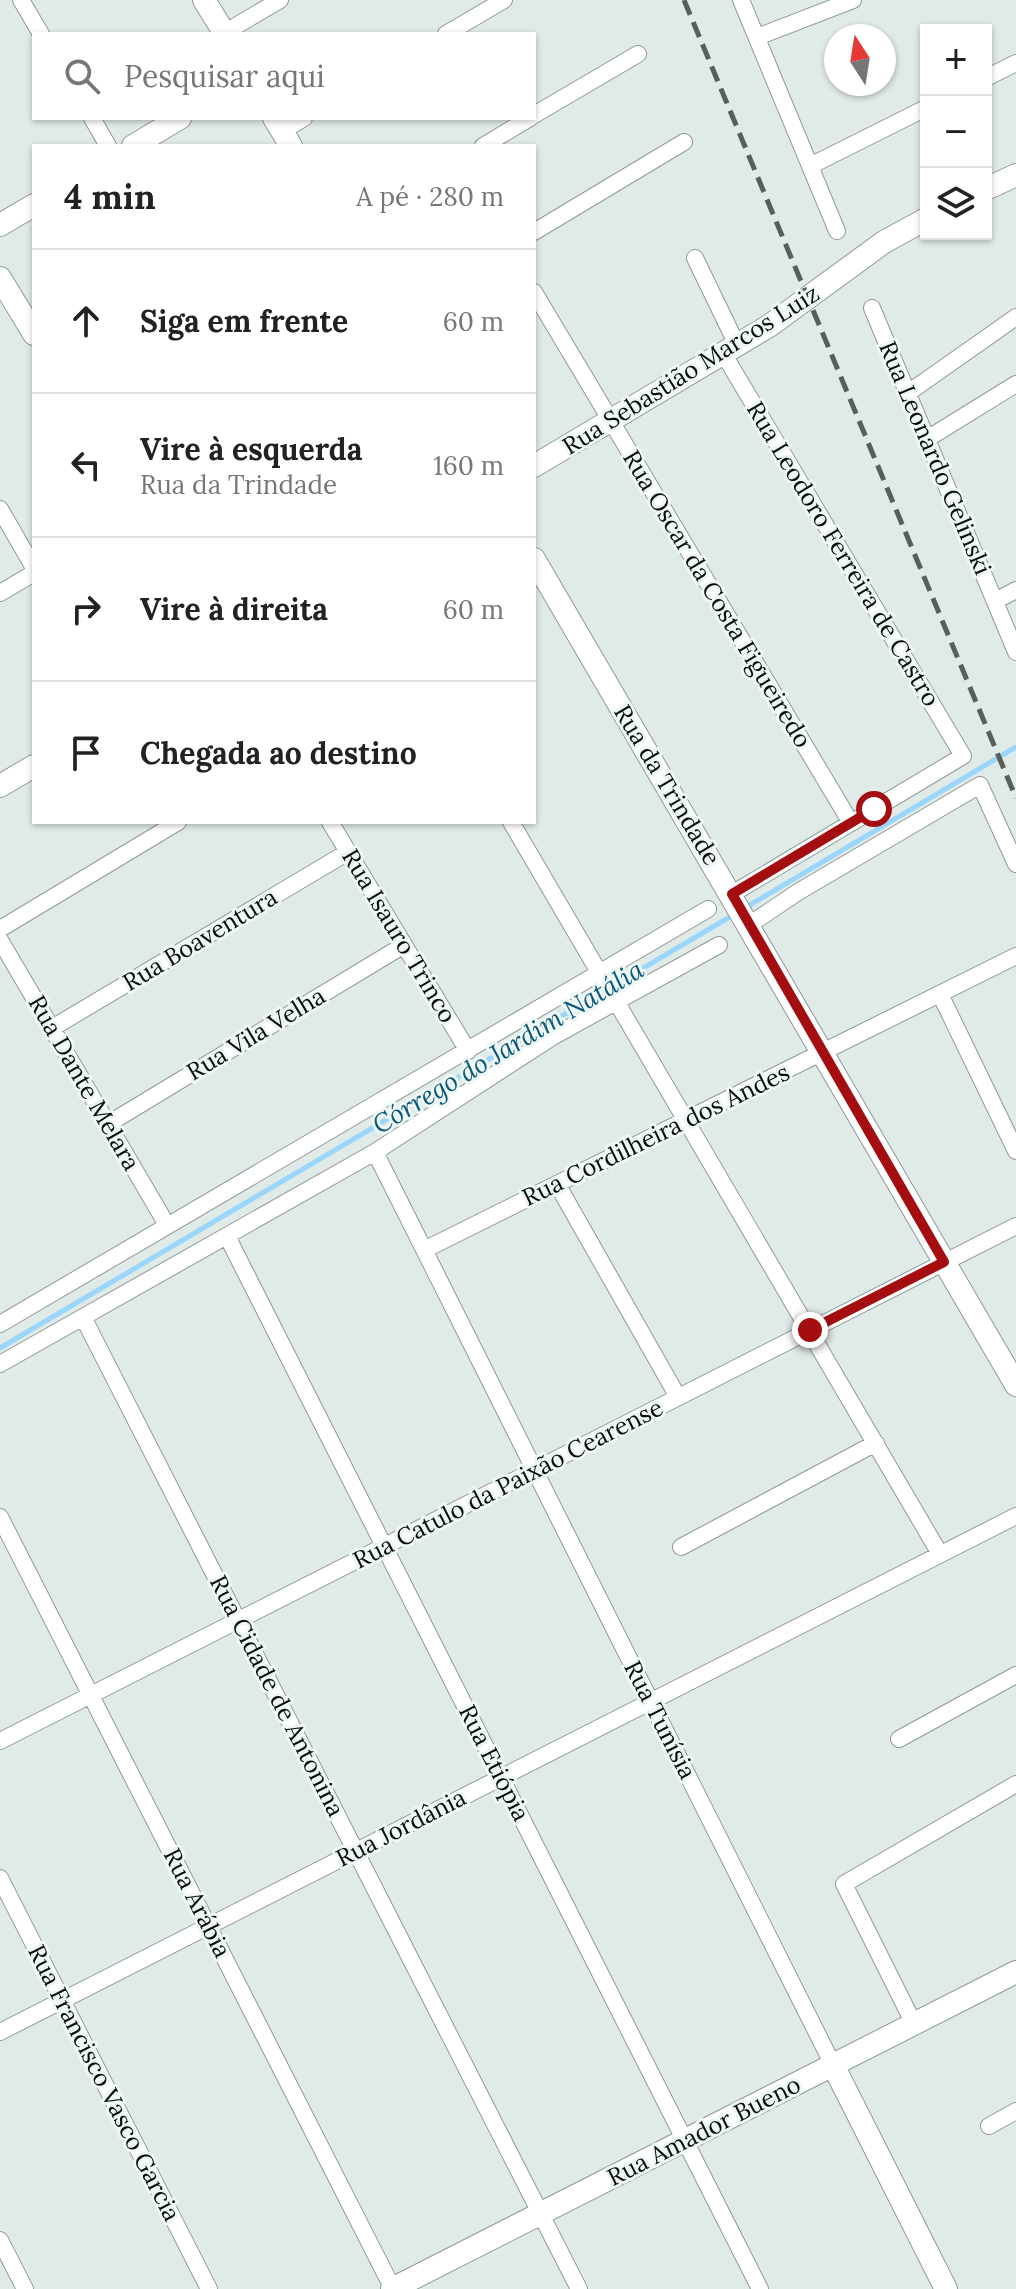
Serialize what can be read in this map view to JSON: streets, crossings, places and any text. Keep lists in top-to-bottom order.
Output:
{
  "streets": {
    "main road": [
      "Rua Sebastião Marcos Luiz",
      "Rua da Trindade",
      "Rua Tunísia",
      "Rua Amador Bueno"
    ],
    "street": [
      "Rua Leonardo Gelinski",
      "Rua Leodoro Ferreira de Castro",
      "Rua Oscar da Costa Figueiredo",
      "Rua Isauro Trinco",
      "Rua Boaventura",
      "Rua Vila Velha",
      "Rua Dante Melara",
      "Rua Cordilheira dos Andes",
      "Rua Catulo da Paixão Cearense",
      "Rua Cidade de Antonina",
      "Rua Etiópia",
      "Rua Jordânia",
      "Rua Arábia",
      "Rua Francisco Vasco Garcia"
    ]
  },
  "crossings": [
    ["Rua Sebastião Marcos Luiz", "Rua Leodoro Ferreira de Castro"],
    ["Rua Sebastião Marcos Luiz", "Rua Oscar da Costa Figueiredo"],
    ["Rua Leodoro Ferreira de Castro", "Rua Oscar da Costa Figueiredo"],
    ["Rua da Trindade", "Rua Cordilheira dos Andes"],
    ["Rua da Trindade", "Rua Catulo da Paixão Cearense"],
    ["Rua Isauro Trinco", "Rua Boaventura"],
    ["Rua Isauro Trinco", "Rua Vila Velha"],
    ["Rua Boaventura", "Rua Dante Melara"],
    ["Rua Vila Velha", "Rua Dante Melara"],
    ["Rua Cordilheira dos Andes", "Rua Tunísia"],
    ["Rua Catulo da Paixão Cearense", "Rua Cidade de Antonina"],
    ["Rua Catulo da Paixão Cearense", "Rua Tunísia"],
    ["Rua Catulo da Paixão Cearense", "Rua Etiópia"],
    ["Rua Catulo da Paixão Cearense", "Rua Arábia"],
    ["Rua Cidade de Antonina", "Rua Jordânia"],
    ["Rua Cidade de Antonina", "Rua Amador Bueno"],
    ["Rua Tunísia", "Rua Jordânia"],
    ["Rua Tunísia", "Rua Amador Bueno"],
    ["Rua Etiópia", "Rua Jordânia"],
    ["Rua Etiópia", "Rua Amador Bueno"],
    ["Rua Jordânia", "Rua Arábia"],
    ["Rua Jordânia", "Rua Francisco Vasco Garcia"],
    ["Rua Arábia", "Rua Amador Bueno"]
  ],
  "water": ["Córrego do Jardim Natália"],
  "north": "top",
  "page": {
    "map_buttons": ["+", "−"],
    "search": "Pesquisar aqui",
    "heading": ["4 min", "A pé · 280 m"],
    "list": [
      ["Siga em frente", "60 m"],
      ["Vire à esquerda", "Rua da Trindade", "160 m"],
      ["Vire à direita", "60 m"],
      "Chegada ao destino"
    ]
  }
}
